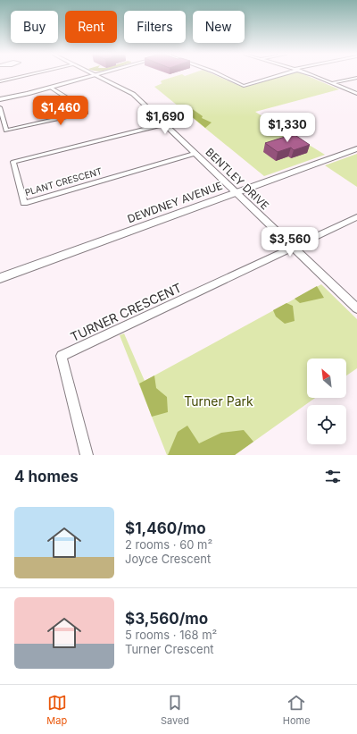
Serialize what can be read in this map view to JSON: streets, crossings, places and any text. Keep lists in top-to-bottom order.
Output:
{
  "streets": {
    "street": [
      "BENTLEY DRIVE",
      "PLANT CRESCENT",
      "DEWDNEY AVENUE",
      "TURNER CRESCENT"
    ]
  },
  "crossings": [
    ["BENTLEY DRIVE", "PLANT CRESCENT"],
    ["BENTLEY DRIVE", "DEWDNEY AVENUE"],
    ["BENTLEY DRIVE", "TURNER CRESCENT"]
  ],
  "parks": ["Turner Park"],
  "north": "top left",
  "page": {
    "chip": [
      "Buy",
      "Rent",
      "Filters",
      "New"
    ],
    "price": [
      "$1,460",
      "$1,690",
      "$1,330",
      "$3,560"
    ],
    "heading": "4 homes",
    "list": [
      {
        "name": "$1,460/mo",
        "note": "2 rooms · 60 m² · Joyce Crescent"
      },
      {
        "name": "$3,560/mo",
        "note": "5 rooms · 168 m² · Turner Crescent"
      }
    ],
    "tabs": ["Map", "Saved", "Home"]
  }
}
